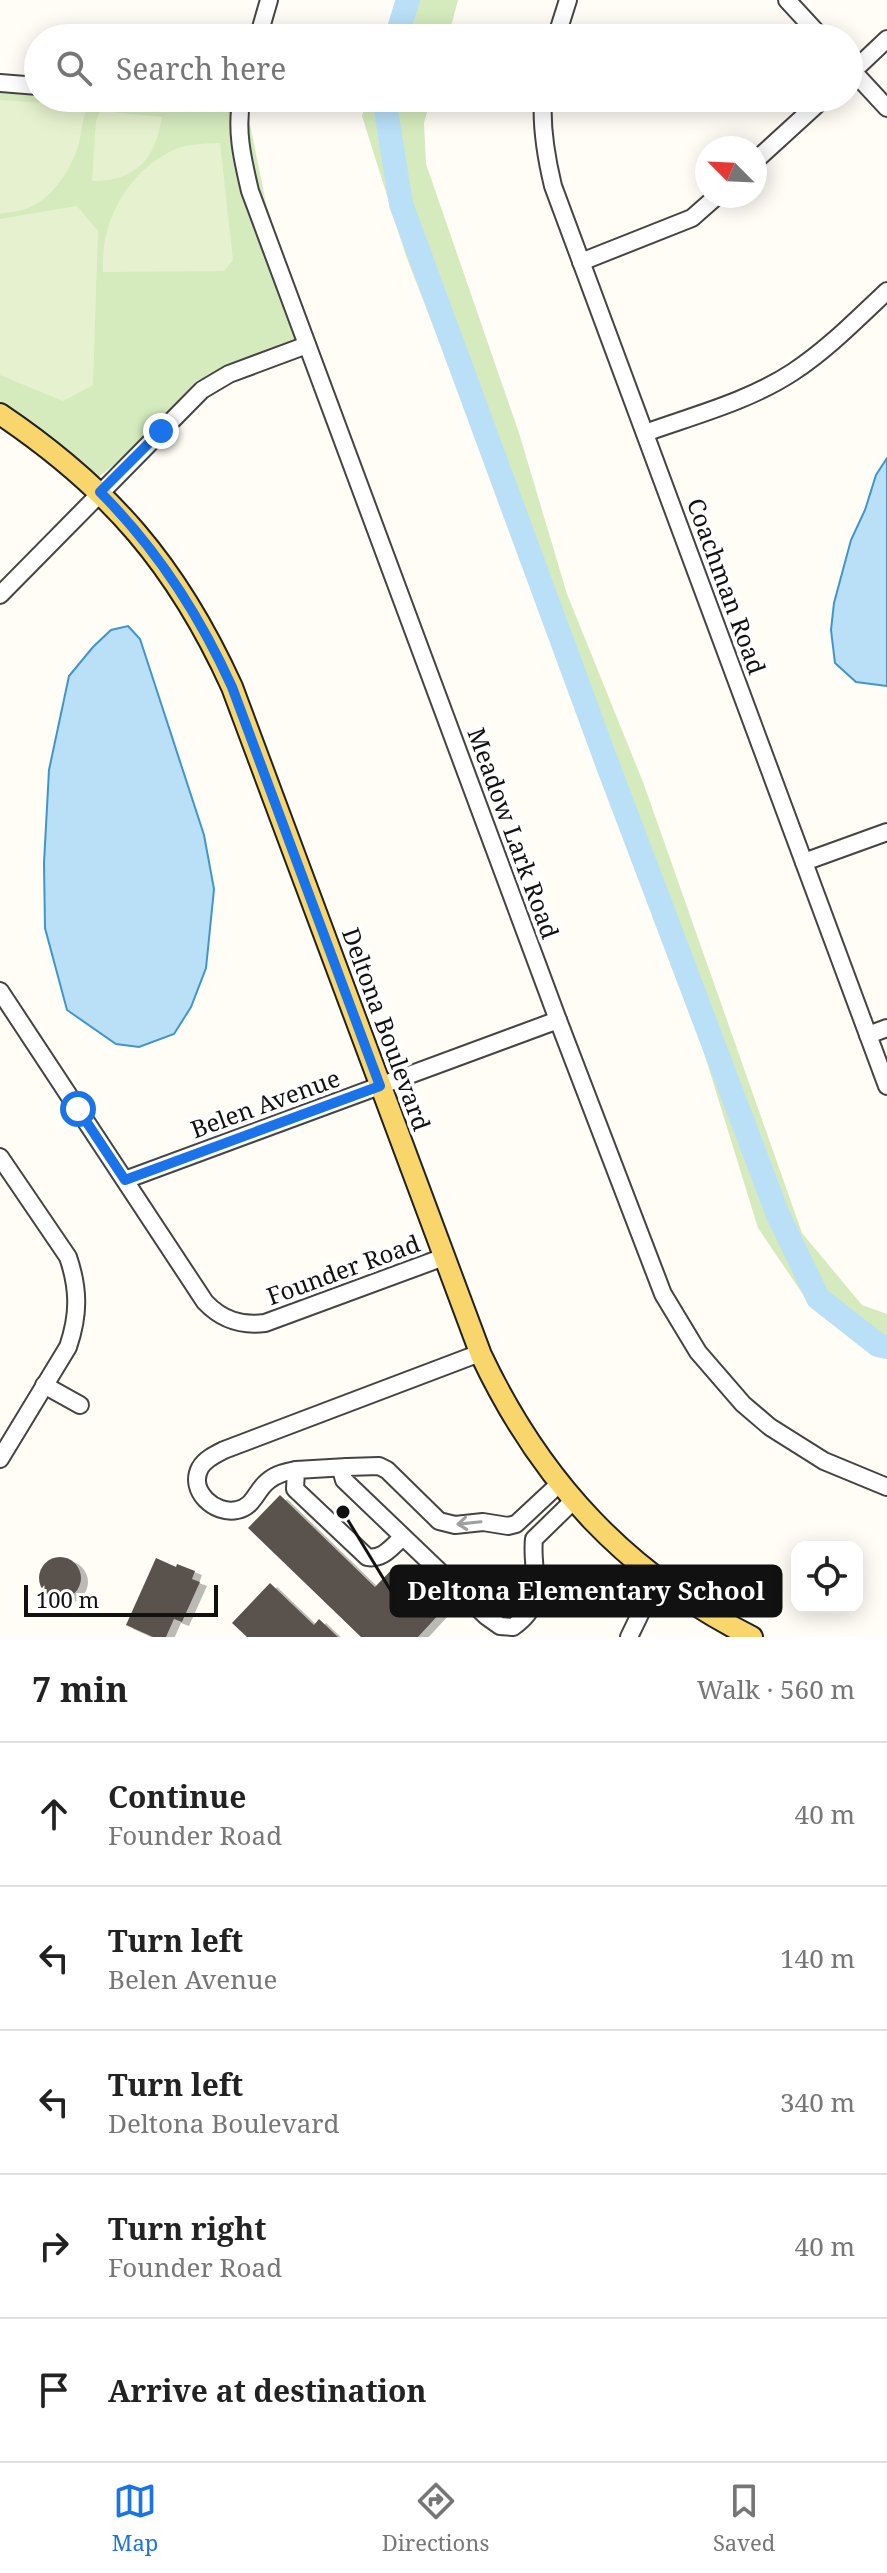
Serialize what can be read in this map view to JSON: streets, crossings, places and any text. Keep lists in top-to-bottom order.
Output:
{
  "streets": {
    "main road": ["Deltona Boulevard"],
    "street": [
      "Coachman Road",
      "Meadow Lark Road",
      "Belen Avenue",
      "Founder Road"
    ]
  },
  "crossings": [
    ["Meadow Lark Road", "Belen Avenue"],
    ["Deltona Boulevard", "Belen Avenue"],
    ["Deltona Boulevard", "Founder Road"],
    ["Belen Avenue", "Founder Road"]
  ],
  "places": ["Deltona Elementary School"],
  "scale_bar": "100 m",
  "north": "top left",
  "page": {
    "search": "Search here",
    "scale": "100 m",
    "heading": ["7 min", "Walk · 560 m"],
    "list": [
      ["Continue", "Founder Road", "40 m"],
      ["Turn left", "Belen Avenue", "140 m"],
      ["Turn left", "Deltona Boulevard", "340 m"],
      ["Turn right", "Founder Road", "40 m"],
      "Arrive at destination"
    ],
    "nav": ["Map", "Directions", "Saved"]
  }
}
